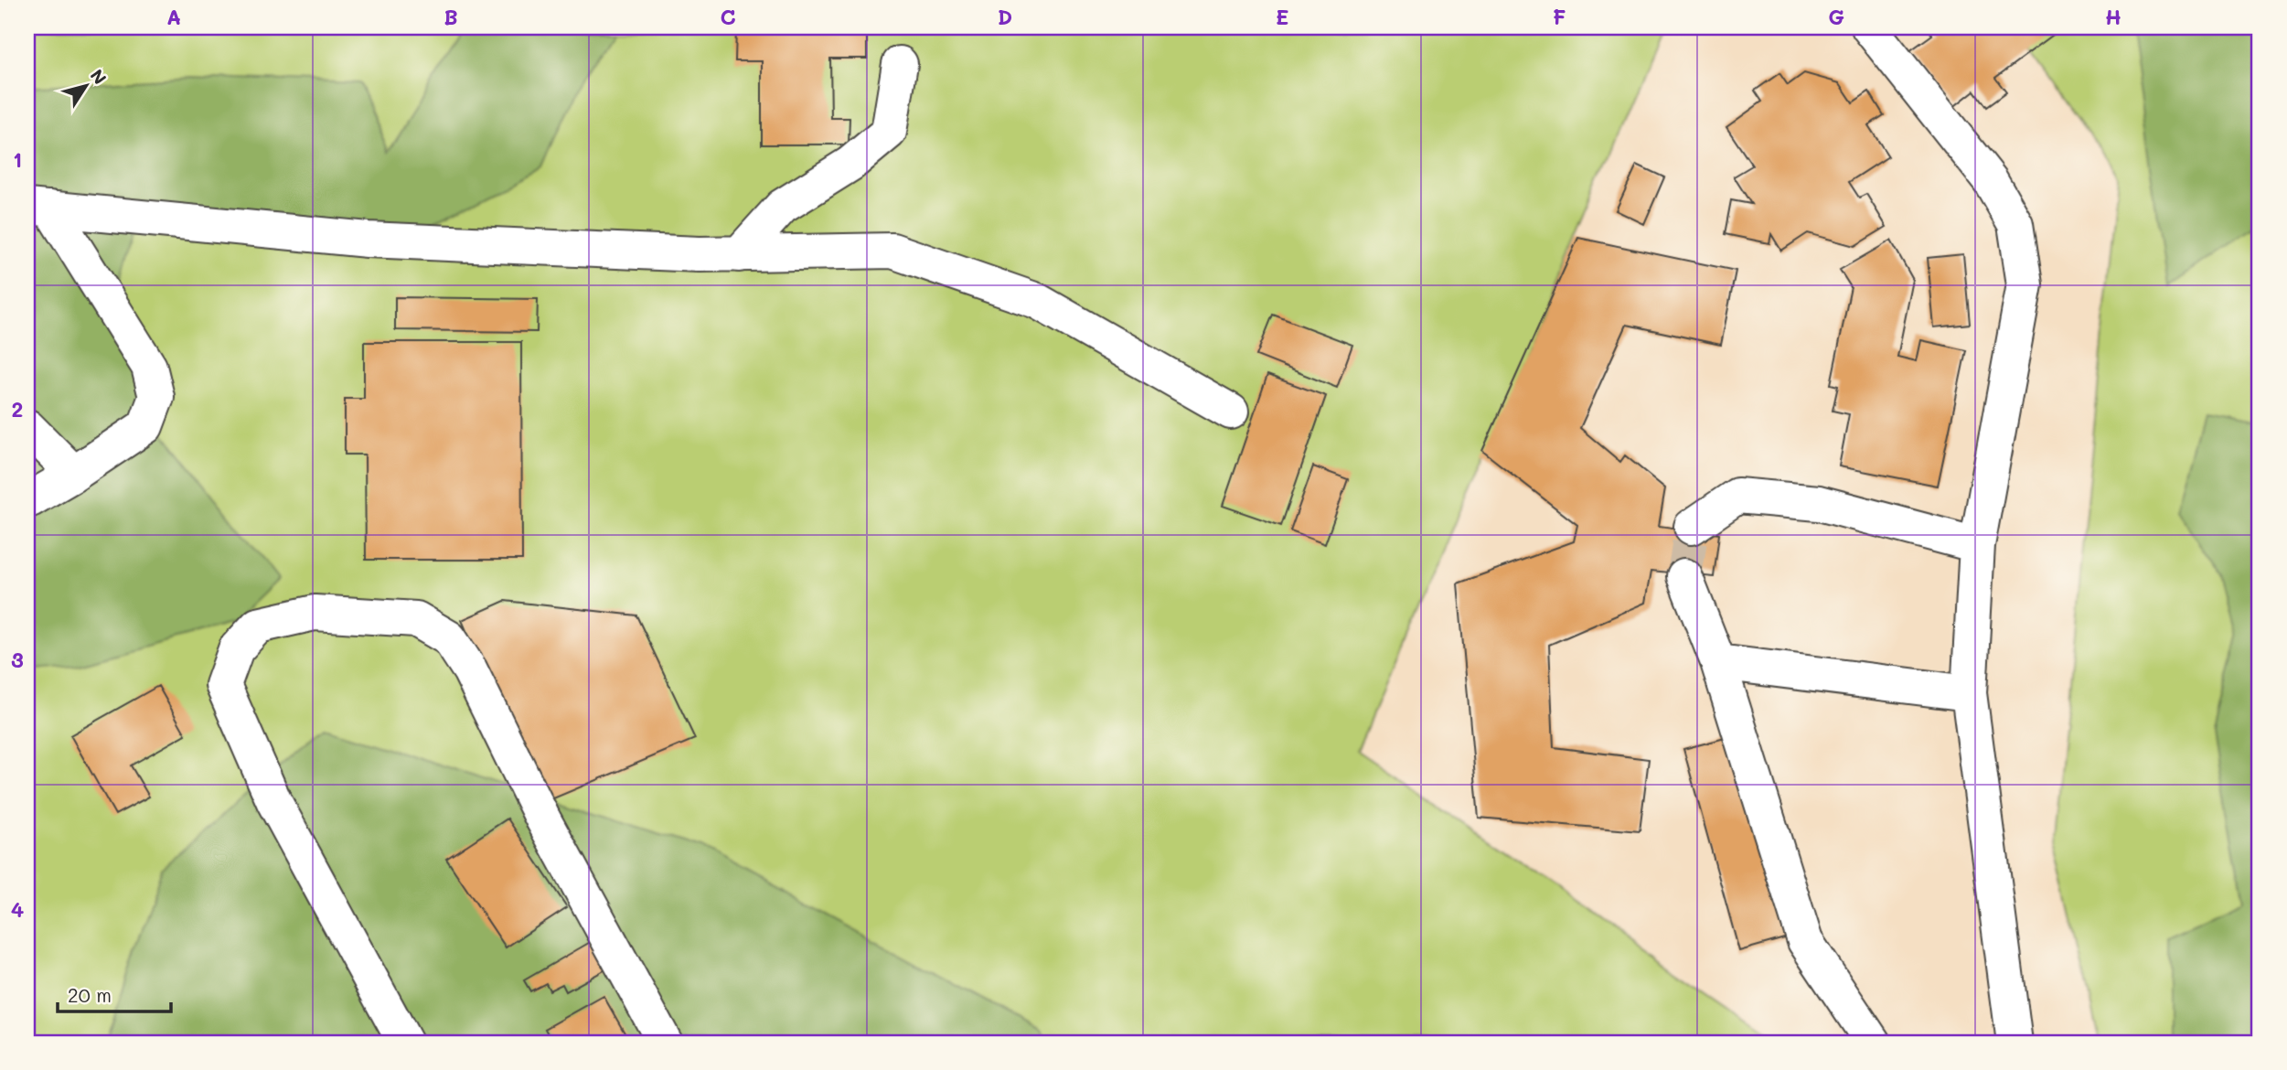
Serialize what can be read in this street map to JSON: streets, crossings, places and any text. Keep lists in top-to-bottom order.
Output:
{
  "scale_bar": "20 m",
  "north": "top right",
  "grid": {
    "columns": [
      "A",
      "B",
      "C",
      "D",
      "E",
      "F",
      "G",
      "H"
    ],
    "rows": [
      "1",
      "2",
      "3",
      "4"
    ]
  }
}
